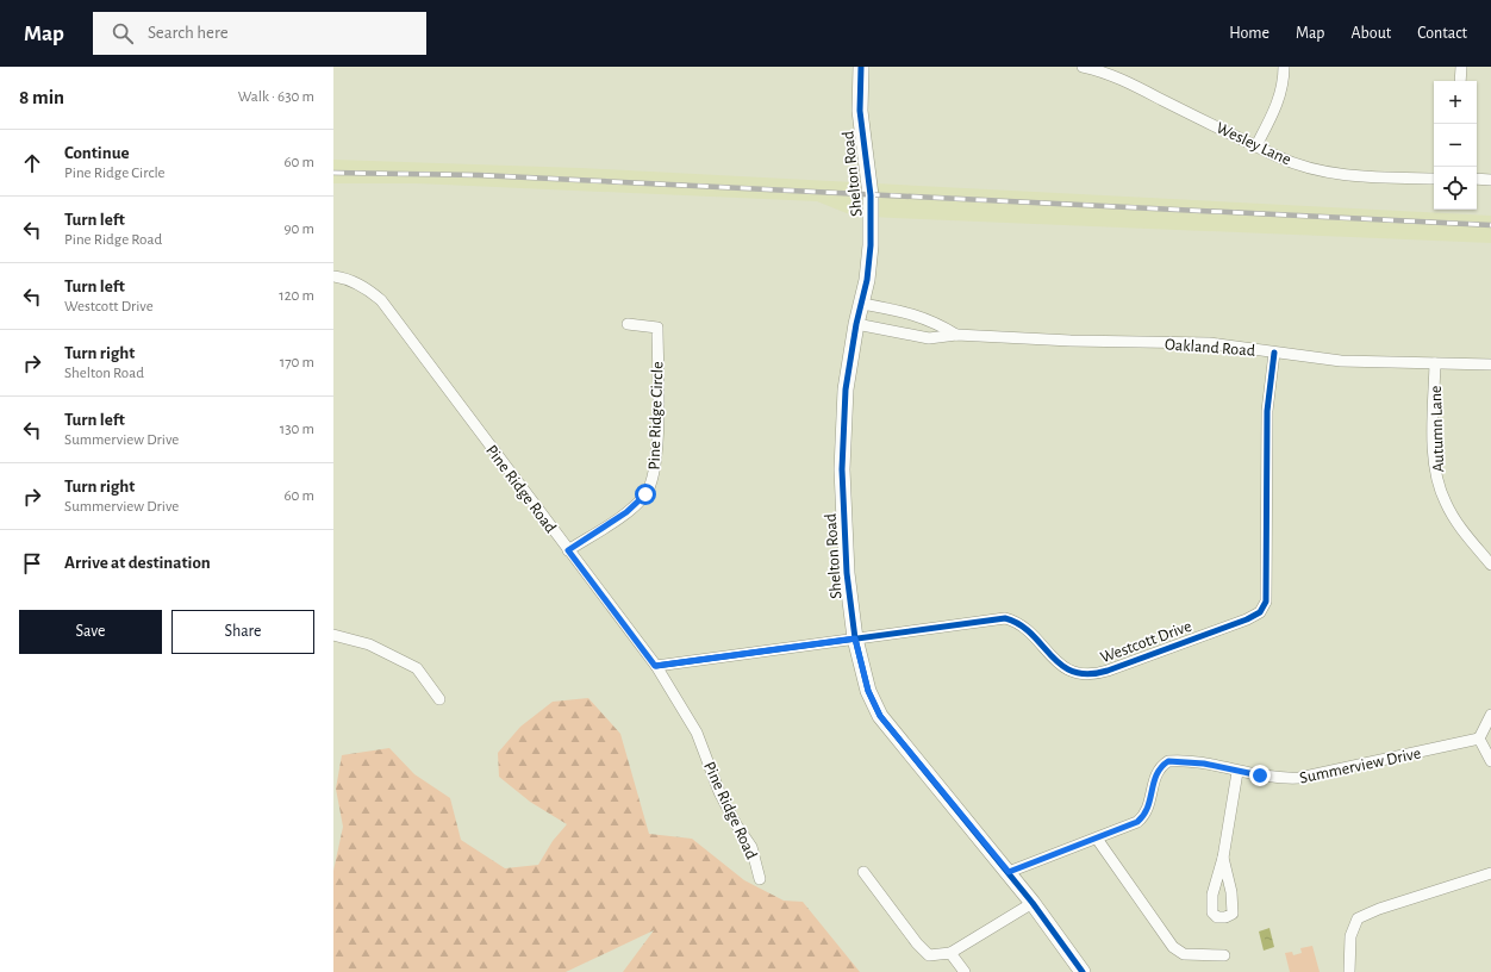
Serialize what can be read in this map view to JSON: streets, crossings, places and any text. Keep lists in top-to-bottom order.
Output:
{
  "streets": {
    "street": [
      "Wesley Lane",
      "Shelton Road",
      "Oakland Road",
      "Pine Ridge Circle",
      "Autumn Lane",
      "Pine Ridge Road",
      "Westcott Drive",
      "Summerview Drive"
    ]
  },
  "crossings": [
    ["Shelton Road", "Oakland Road"],
    ["Shelton Road", "Westcott Drive"],
    ["Shelton Road", "Summerview Drive"],
    ["Oakland Road", "Autumn Lane"],
    ["Oakland Road", "Westcott Drive"],
    ["Pine Ridge Circle", "Pine Ridge Road"],
    ["Pine Ridge Road", "Westcott Drive"]
  ],
  "page": {
    "header": "Map",
    "search": "Search here",
    "nav": [
      "Home",
      "Map",
      "About",
      "Contact"
    ],
    "heading": ["8 min", "Walk · 630 m"],
    "map_buttons": ["+", "−"],
    "list": [
      ["Continue", "Pine Ridge Circle", "60 m"],
      ["Turn left", "Pine Ridge Road", "90 m"],
      ["Turn left", "Westcott Drive", "120 m"],
      ["Turn right", "Shelton Road", "170 m"],
      ["Turn left", "Summerview Drive", "130 m"],
      ["Turn right", "Summerview Drive", "60 m"],
      "Arrive at destination"
    ],
    "buttons": ["Save", "Share"]
  }
}
